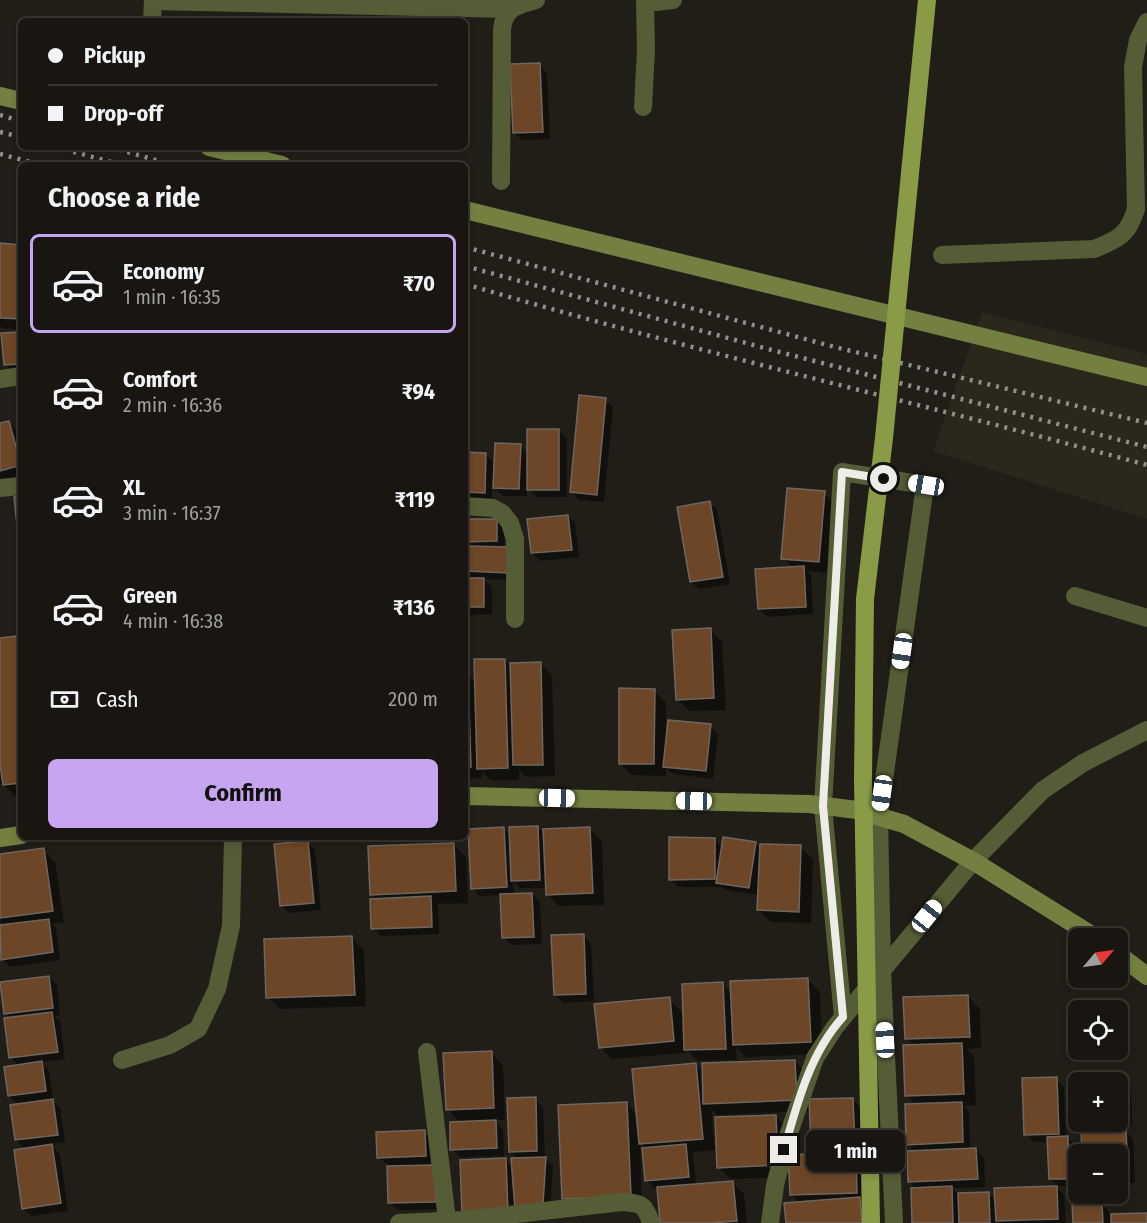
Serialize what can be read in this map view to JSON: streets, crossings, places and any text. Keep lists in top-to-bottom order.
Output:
{
  "north": "top right",
  "page": {
    "banner": ["Pickup", "Drop-off"],
    "heading": "Choose a ride",
    "list": [
      {
        "name": "Economy",
        "note": "1 min · 16:35",
        "value": "₹70"
      },
      {
        "name": "Comfort",
        "note": "2 min · 16:36",
        "value": "₹94"
      },
      {
        "name": "XL",
        "note": "3 min · 16:37",
        "value": "₹119"
      },
      {
        "name": "Green",
        "note": "4 min · 16:38",
        "value": "₹136"
      }
    ],
    "pay": ["Cash", "200 m"],
    "buttons": "Confirm",
    "map_buttons": ["+", "−"],
    "bubble": "1 min"
  }
}
